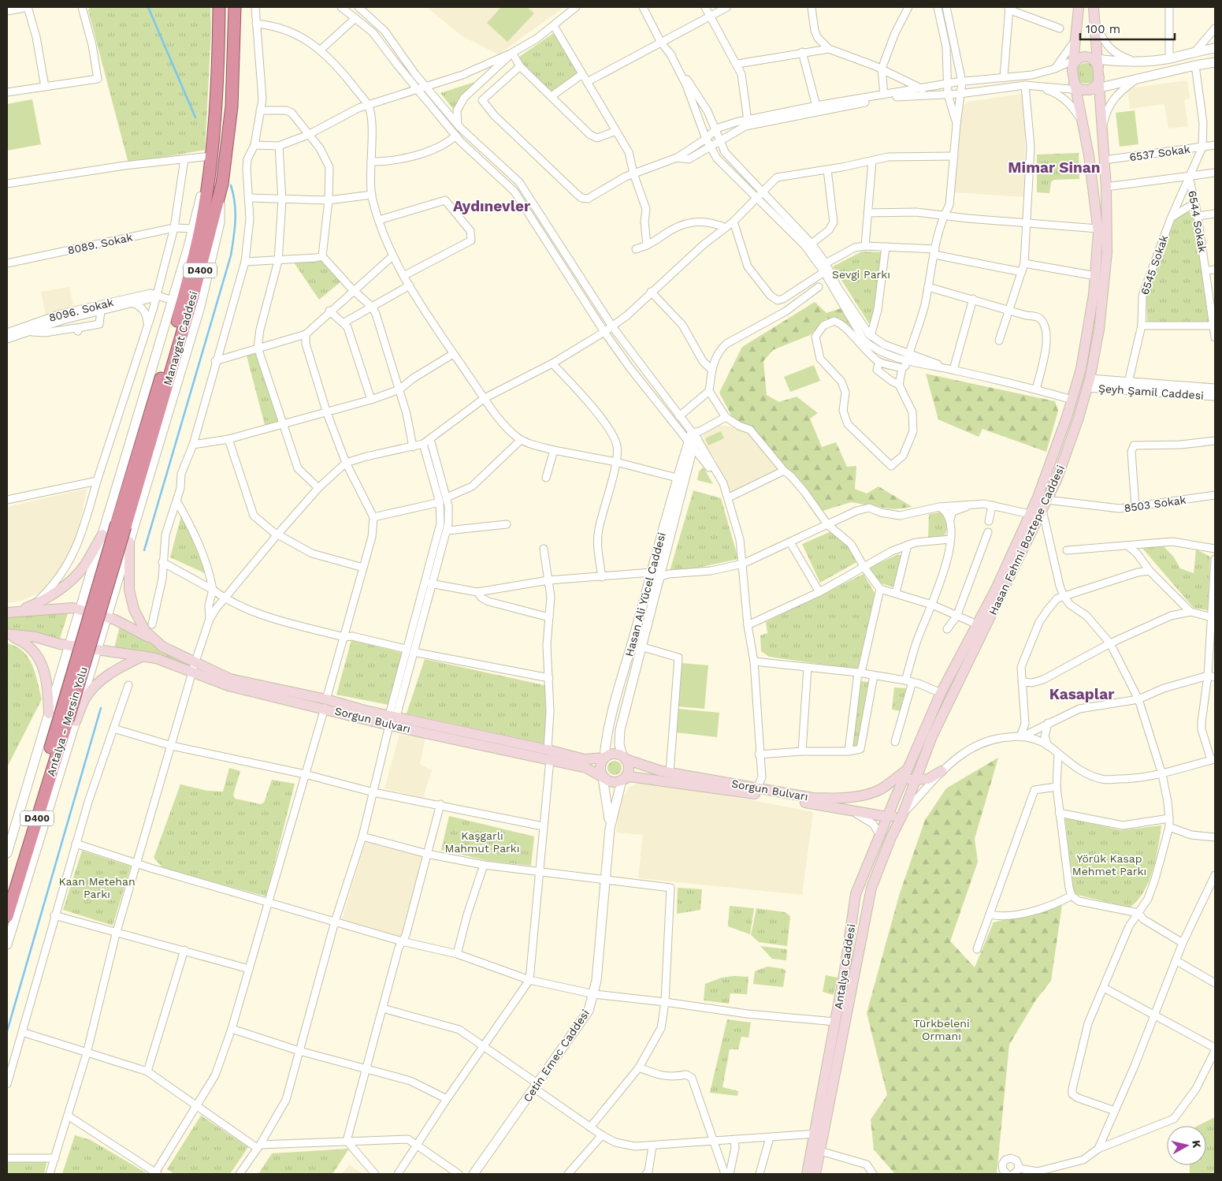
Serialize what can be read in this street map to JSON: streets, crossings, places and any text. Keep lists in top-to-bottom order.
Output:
{
  "streets": {
    "highway": ["D400", "Manavgat Caddesi", "Antalya - Mersin Yolu"],
    "main road": ["Hasan Fehmi Boztepe Caddesi", "Sorgun Bulvarı", "Antalya Caddesi"],
    "street": [
      "6537 Sokak",
      "6544 Sokak",
      "8089. Sokak",
      "6545 Sokak",
      "8096. Sokak",
      "Şeyh Şamil Caddesi",
      "8503 Sokak",
      "Hasan Ali Yücel Caddesi",
      "Cetin Emec Caddesi"
    ]
  },
  "crossings": [
    ["6537 Sokak", "6545 Sokak"],
    ["6537 Sokak", "Hasan Fehmi Boztepe Caddesi"],
    ["6544 Sokak", "6545 Sokak"],
    ["6545 Sokak", "Şeyh Şamil Caddesi"],
    ["Manavgat Caddesi", "Antalya - Mersin Yolu"],
    ["Şeyh Şamil Caddesi", "Hasan Fehmi Boztepe Caddesi"],
    ["8503 Sokak", "Hasan Fehmi Boztepe Caddesi"],
    ["Hasan Fehmi Boztepe Caddesi", "Sorgun Bulvarı"],
    ["Hasan Fehmi Boztepe Caddesi", "Antalya Caddesi"],
    ["Hasan Ali Yücel Caddesi", "Sorgun Bulvarı"],
    ["Sorgun Bulvarı", "Antalya Caddesi"]
  ],
  "districts": ["Mimar Sinan", "Aydınevler", "Kasaplar"],
  "parks": [
    "Sevgi Parkı",
    "Kaşgarlı Mahmut Parkı",
    "Yörük Kasap Mehmet Parkı",
    "Kaan Metehan Parkı",
    "Türkbeleni Ormanı"
  ],
  "scale_bar": "100 m",
  "north": "right"
}
